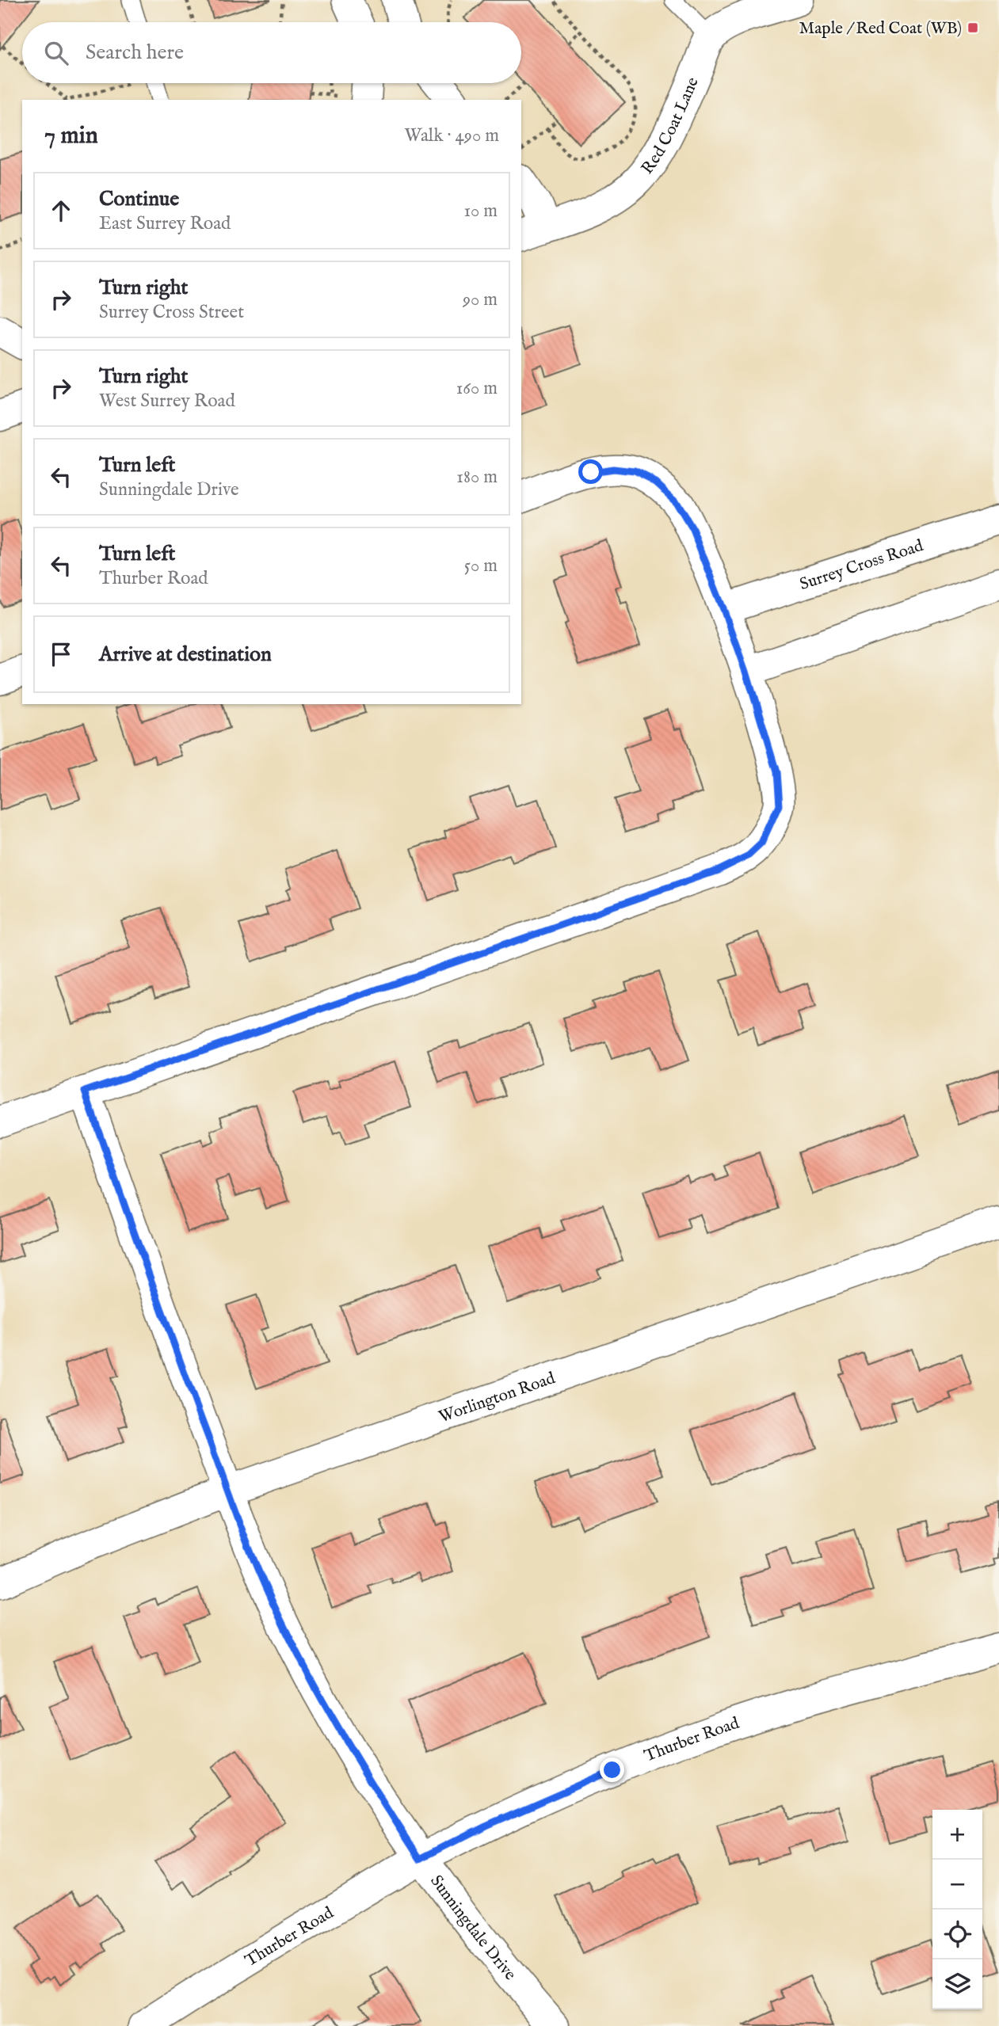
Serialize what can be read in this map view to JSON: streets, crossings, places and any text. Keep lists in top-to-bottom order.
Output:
{
  "streets": {
    "street": [
      "Red Coat Lane",
      "Surrey Cross Road",
      "Worlington Road",
      "Thurber Road",
      "Sunningdale Drive"
    ]
  },
  "crossings": [
    ["Worlington Road", "Sunningdale Drive"],
    ["Thurber Road", "Sunningdale Drive"]
  ],
  "places": {
    "transit": ["Maple / Red Coat (WB)"]
  },
  "page": {
    "search": "Search here",
    "heading": ["7 min", "Walk · 490 m"],
    "list": [
      ["Continue", "East Surrey Road", "10 m"],
      ["Turn right", "Surrey Cross Street", "90 m"],
      ["Turn right", "West Surrey Road", "160 m"],
      ["Turn left", "Sunningdale Drive", "180 m"],
      ["Turn left", "Thurber Road", "50 m"],
      "Arrive at destination"
    ],
    "map_buttons": ["+", "−"]
  }
}
